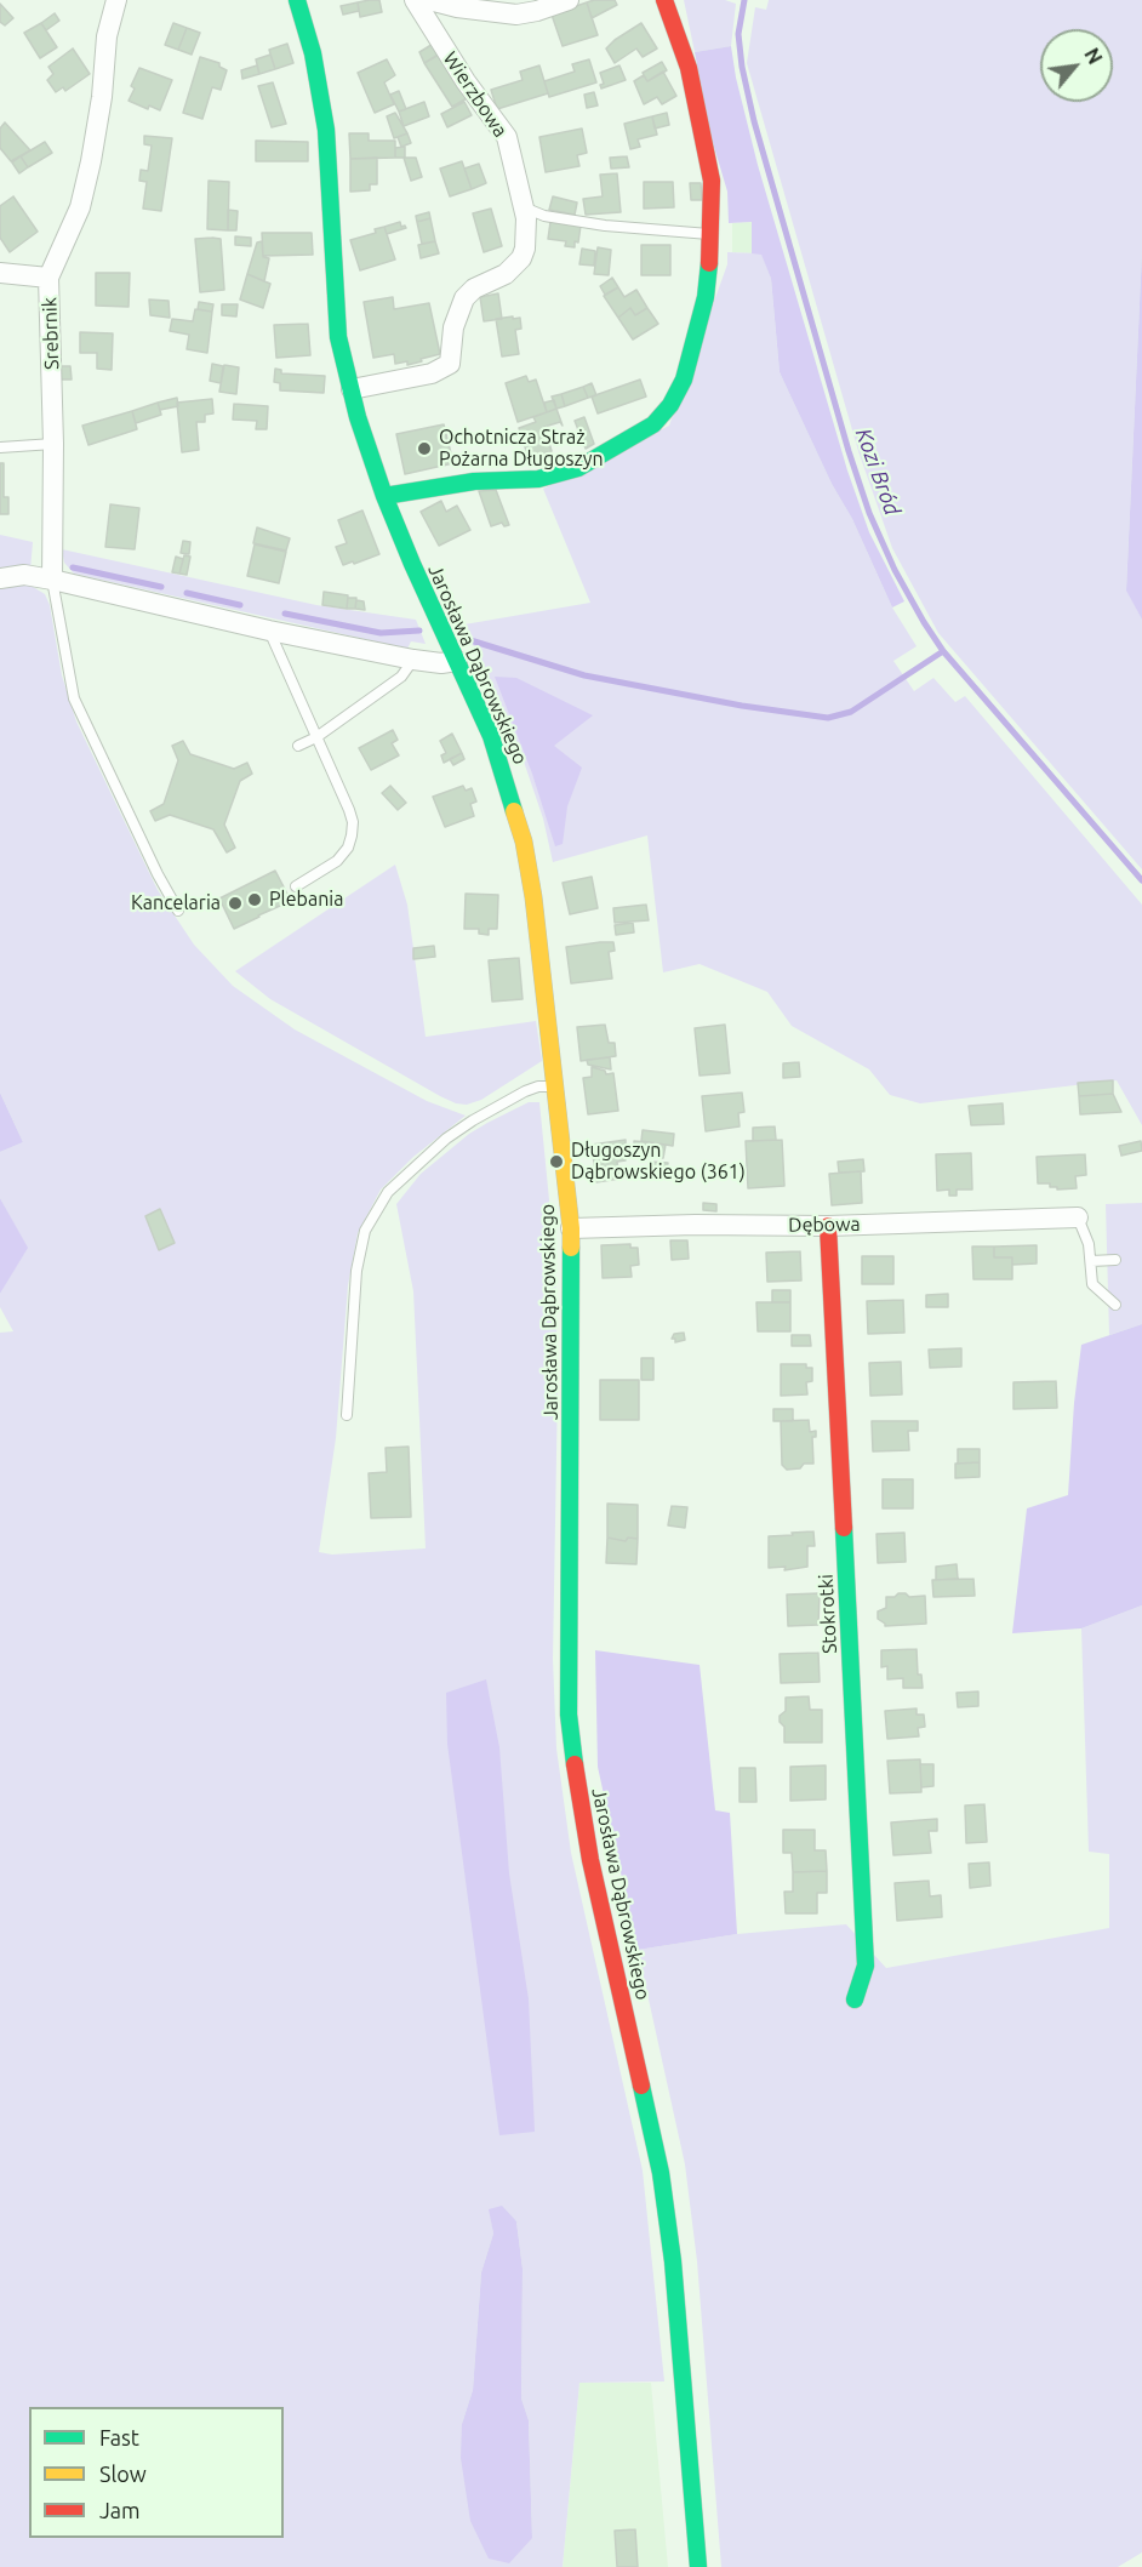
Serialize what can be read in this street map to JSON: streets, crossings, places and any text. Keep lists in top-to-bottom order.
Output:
{
  "streets": {
    "street": [
      "Wierzbowa",
      "Srebrnik",
      "Jarosława Dąbrowskiego",
      "Dębowa",
      "Stokrotki"
    ]
  },
  "crossings": [
    ["Wierzbowa", "Jarosława Dąbrowskiego"],
    ["Jarosława Dąbrowskiego", "Dębowa"],
    ["Dębowa", "Stokrotki"]
  ],
  "water": ["Kozi Bród"],
  "places": [
    "Ochotnicza Straż Pożarna Długoszyn",
    "Plebania",
    "Kancelaria",
    "Długoszyn Dąbrowskiego (361)"
  ],
  "legend": ["Fast", "Slow", "Jam"],
  "north": "top right"
}
